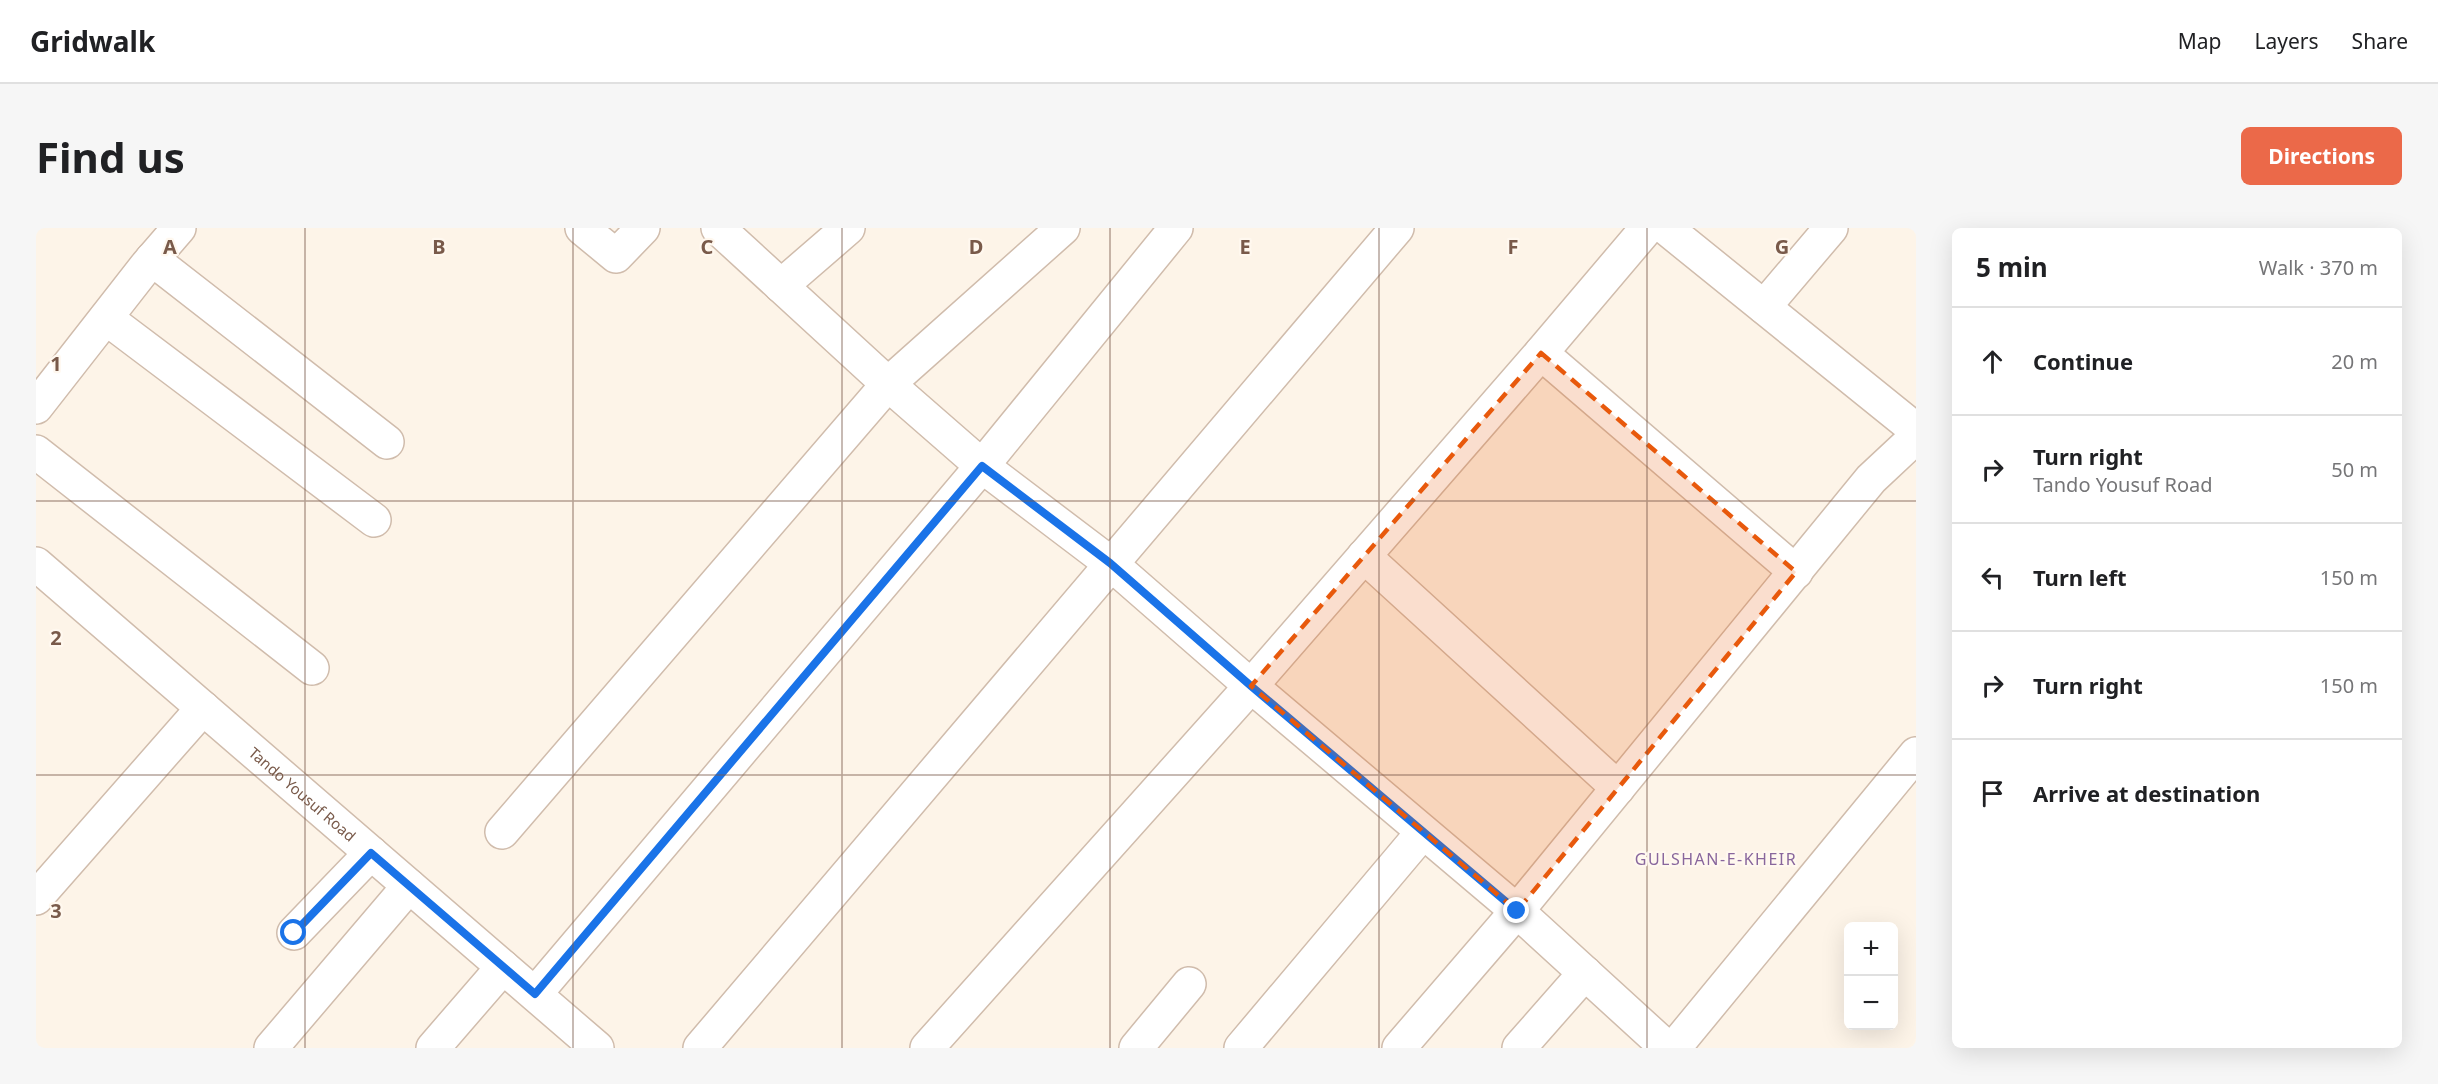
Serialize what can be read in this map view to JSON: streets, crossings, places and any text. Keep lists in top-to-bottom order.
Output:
{
  "streets": {
    "street": ["Tando Yousuf Road"]
  },
  "districts": ["GULSHAN-E-KHEIR"],
  "page": {
    "header": "Gridwalk",
    "nav": ["Map", "Layers", "Share"],
    "buttons": "Directions",
    "title": "Find us",
    "heading": ["5 min", "Walk · 370 m"],
    "list": [
      ["Continue", "20 m"],
      ["Turn right", "Tando Yousuf Road", "50 m"],
      ["Turn left", "150 m"],
      ["Turn right", "150 m"],
      "Arrive at destination"
    ],
    "map_buttons": ["+", "−"]
  },
  "grid": {
    "columns": [
      "A",
      "B",
      "C",
      "D",
      "E",
      "F",
      "G"
    ],
    "rows": ["1", "2", "3"]
  }
}
